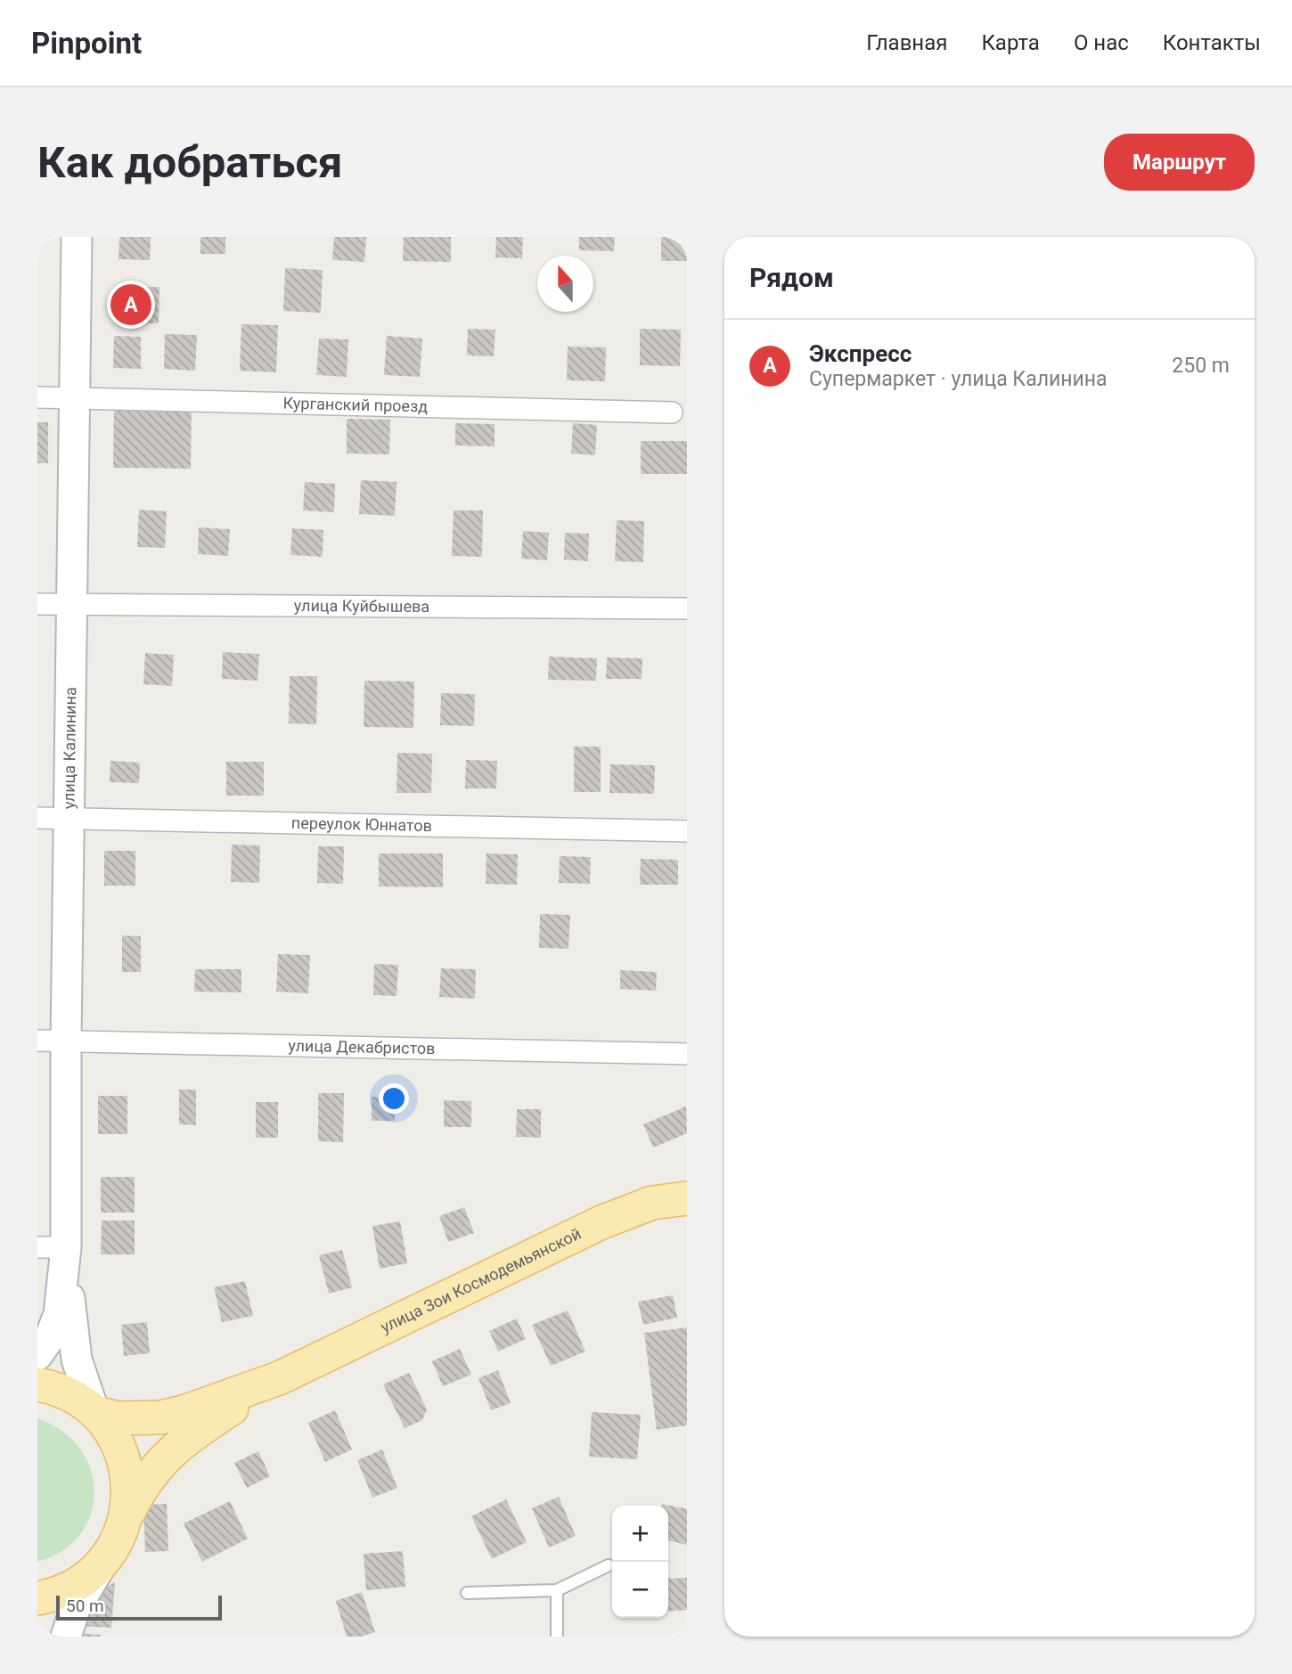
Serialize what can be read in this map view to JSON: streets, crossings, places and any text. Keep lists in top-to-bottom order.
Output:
{
  "streets": {
    "main road": ["улица Зои Космодемьянской"],
    "street": [
      "Курганский проезд",
      "улица Куйбышева",
      "улица Калинина",
      "переулок Юннатов",
      "улица Декабристов"
    ]
  },
  "crossings": [
    ["Курганский проезд", "улица Калинина"],
    ["улица Куйбышева", "улица Калинина"],
    ["улица Калинина", "переулок Юннатов"],
    ["улица Калинина", "улица Декабристов"],
    ["улица Калинина", "улица Зои Космодемьянской"]
  ],
  "scale_bar": "50 m",
  "north": "top",
  "page": {
    "header": "Pinpoint",
    "nav": [
      "Главная",
      "Карта",
      "О нас",
      "Контакты"
    ],
    "buttons": "Маршрут",
    "title": "Как добраться",
    "heading": "Рядом",
    "pins": "A",
    "list": [
      {
        "mark": "A",
        "name": "Экспресс",
        "note": "Супермаркет · улица Калинина",
        "value": "250 m"
      }
    ],
    "map_buttons": ["+", "−"],
    "scale": "50 m"
  }
}
